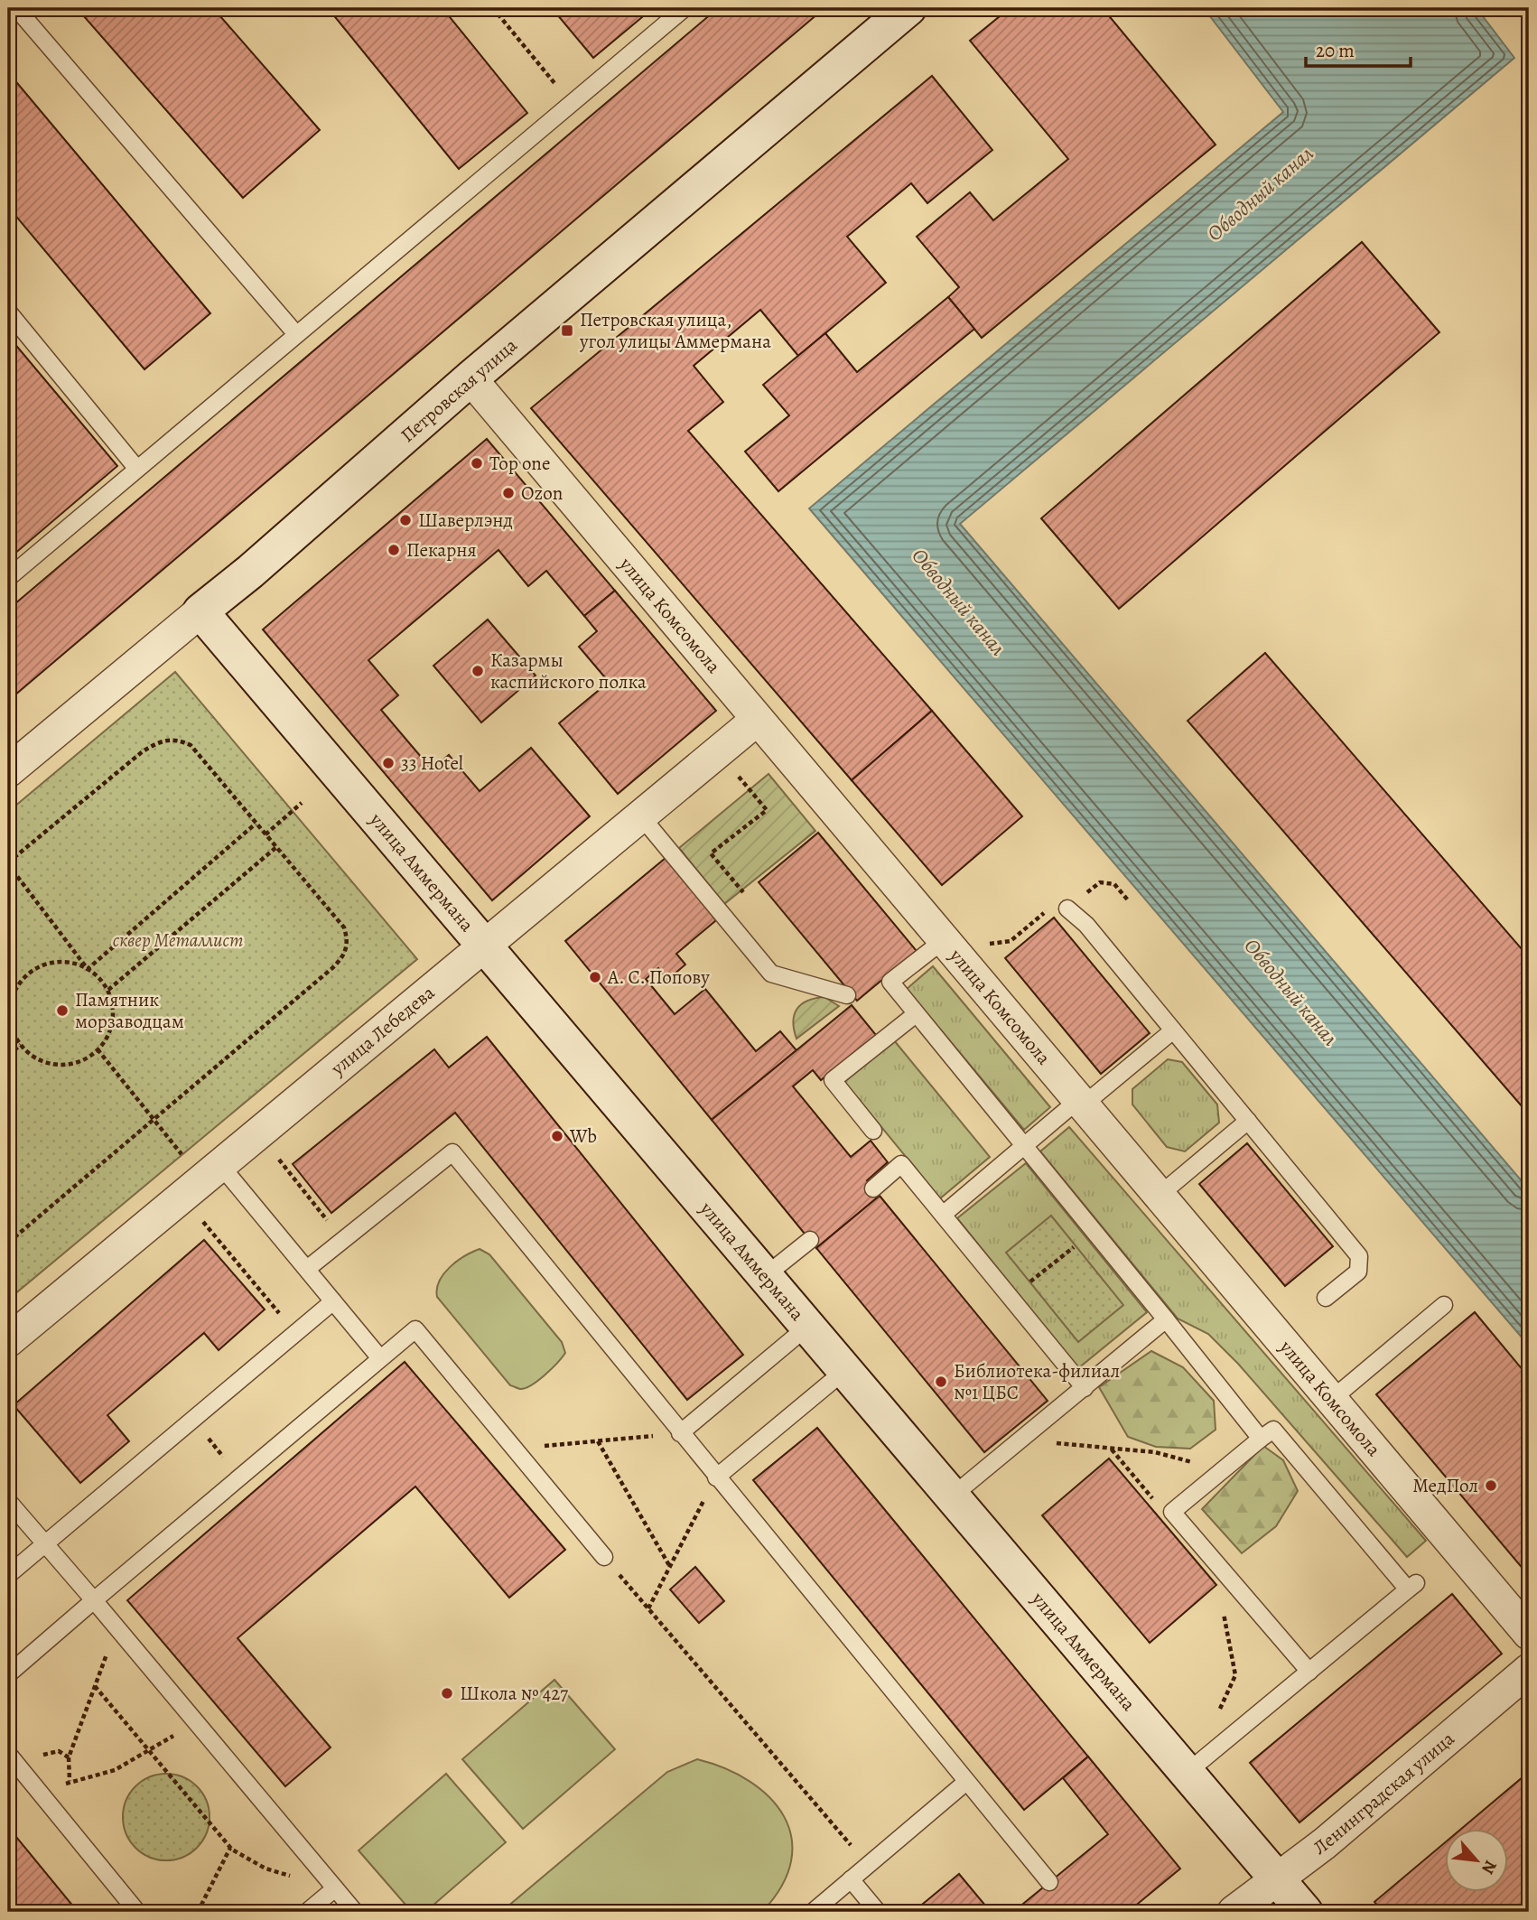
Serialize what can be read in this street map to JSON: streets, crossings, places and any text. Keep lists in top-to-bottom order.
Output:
{
  "streets": {
    "street": [
      "Петровская улица",
      "улица Комсомола",
      "улица Аммермана",
      "улица Лебедева",
      "Ленинградская улица"
    ]
  },
  "crossings": [
    ["Петровская улица", "улица Комсомола"],
    ["Петровская улица", "улица Аммермана"],
    ["улица Комсомола", "улица Лебедева"],
    ["улица Аммермана", "улица Лебедева"],
    ["улица Аммермана", "Ленинградская улица"]
  ],
  "water": ["Обводный канал"],
  "parks": ["сквер Металлист"],
  "places": {
    "transit": ["Петровская улица, угол улицы Аммермана"],
    "other": [
      "Top one",
      "Ozon",
      "Шаверлэнд",
      "Пекарня",
      "Казармы каспийского полка",
      "33 Hotel",
      "А. С. Попову",
      "Памятник морзаводцам",
      "Wb",
      "Библиотека-филиал №1 ЦБС",
      "МедПол",
      "Школа № 427"
    ]
  },
  "scale_bar": "20 m",
  "north": "bottom right"
}
